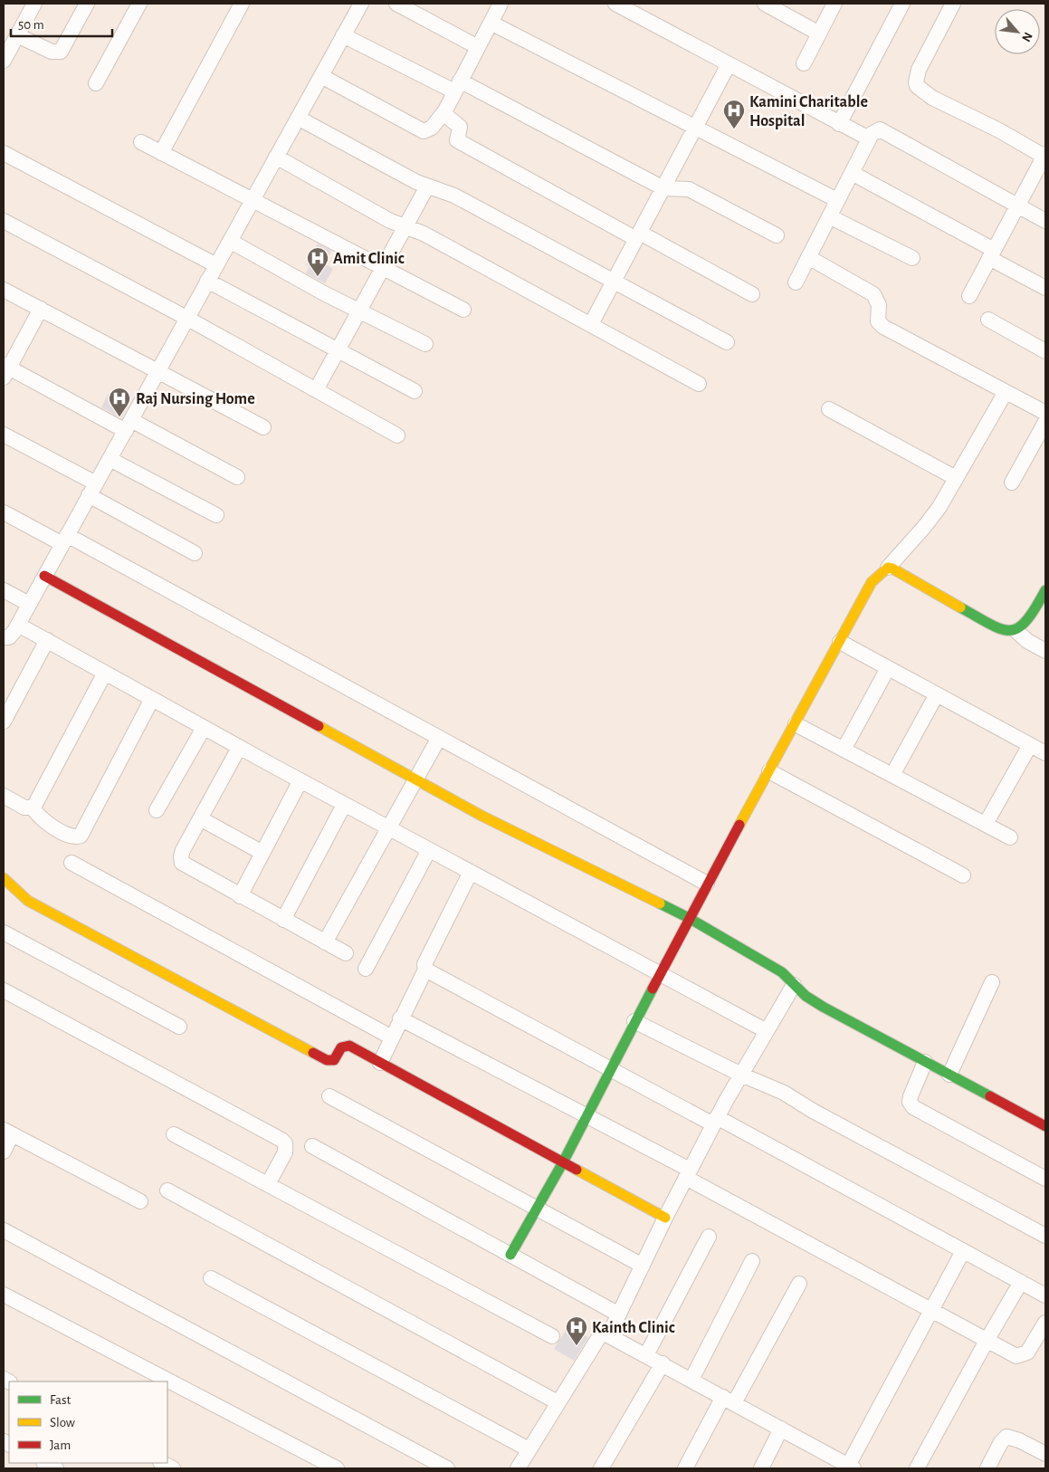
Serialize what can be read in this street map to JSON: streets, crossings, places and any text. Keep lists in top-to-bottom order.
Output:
{
  "places": {
    "hospital": [
      "Kamini Charitable Hospital",
      "Amit Clinic",
      "Raj Nursing Home",
      "Kainth Clinic"
    ]
  },
  "legend": ["Fast", "Slow", "Jam"],
  "scale_bar": "50 m",
  "north": "bottom right"
}
